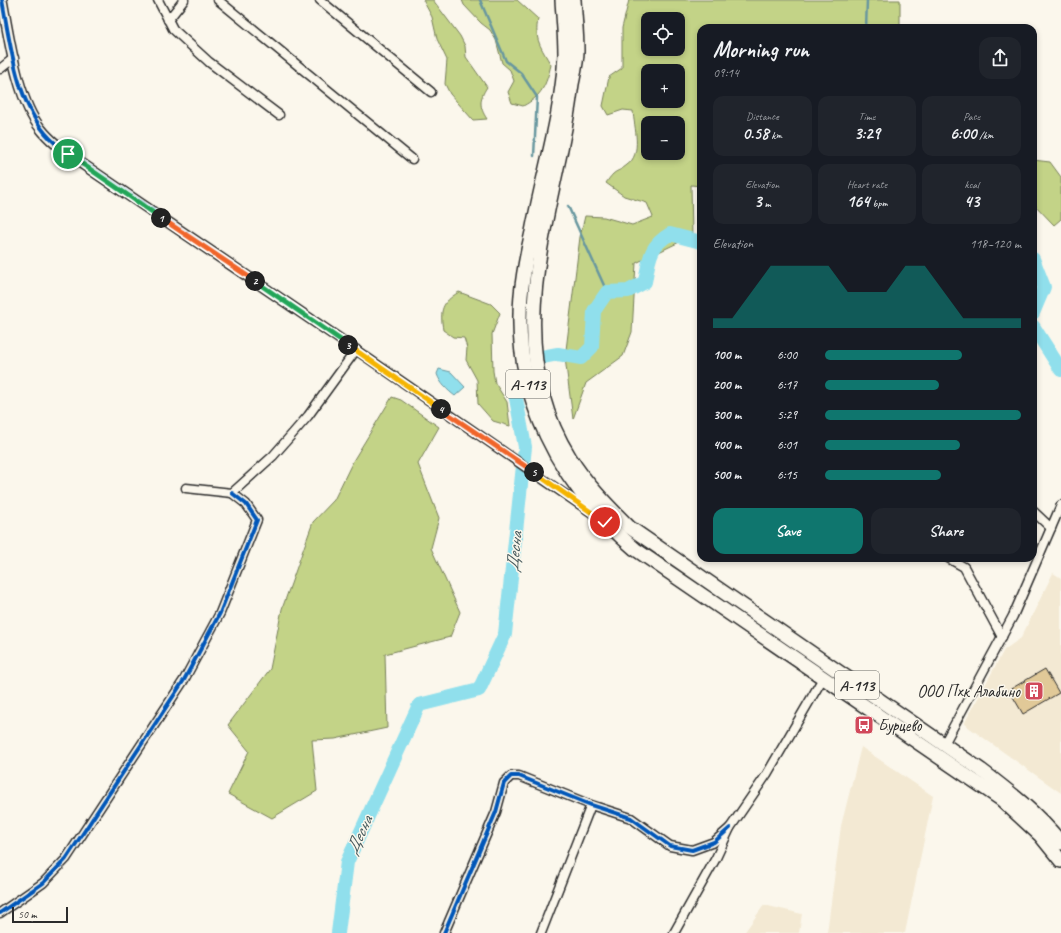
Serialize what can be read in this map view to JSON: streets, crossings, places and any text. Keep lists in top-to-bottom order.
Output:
{
  "streets": {
    "highway": ["А-113"]
  },
  "water": ["Десна"],
  "places": {
    "building": ["ООО Пхк Алабино"],
    "bus stop": ["Бурцево"]
  },
  "scale_bar": "50 m",
  "page": {
    "map_buttons": ["+", "−"],
    "heading": ["Morning run", "09:14"],
    "stats": [
      ["Distance", "0.58 km"],
      ["Time", "3:29"],
      ["Pace", "6:00 /km"],
      ["Elevation", "3 m"],
      ["Heart rate", "164 bpm"],
      ["kcal", "43"]
    ],
    "pins": [
      "1",
      "2",
      "3",
      "4",
      "5"
    ],
    "chart": ["Elevation", "118–120 m"],
    "list": [
      {
        "name": "100 m",
        "note": "6:00"
      },
      {
        "name": "200 m",
        "note": "6:17"
      },
      {
        "name": "300 m",
        "note": "5:29"
      },
      {
        "name": "400 m",
        "note": "6:01"
      },
      {
        "name": "500 m",
        "note": "6:15"
      }
    ],
    "buttons": ["Save", "Share"],
    "scale": "50 m"
  }
}
